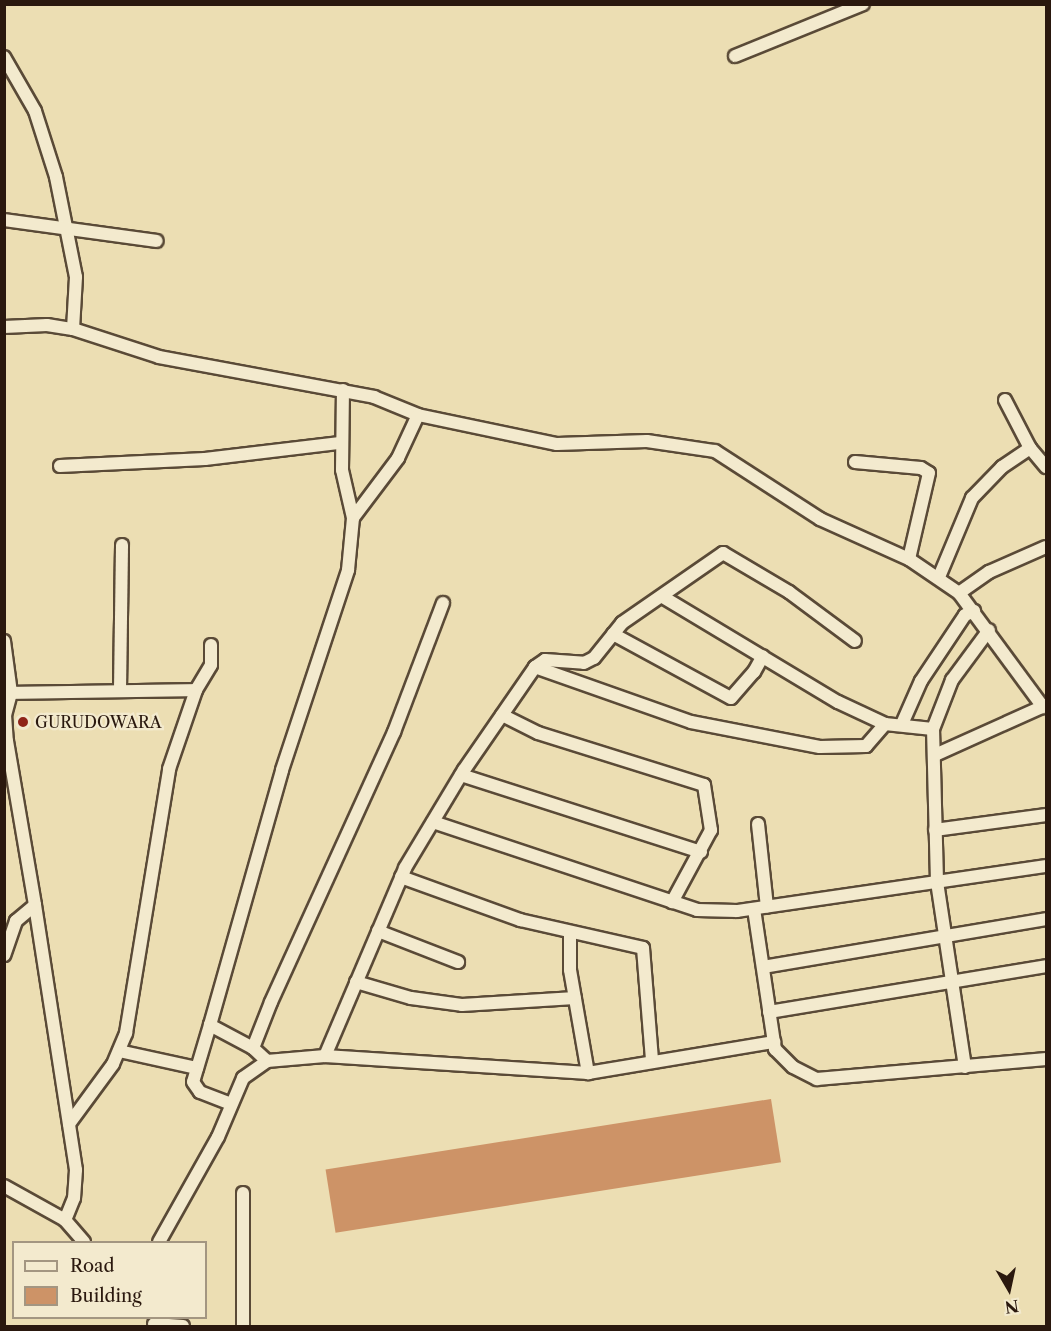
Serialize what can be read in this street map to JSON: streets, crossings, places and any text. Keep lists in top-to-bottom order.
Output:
{
  "places": ["GURUDOWARA"],
  "legend": ["Road", "Building"],
  "north": "bottom"
}
